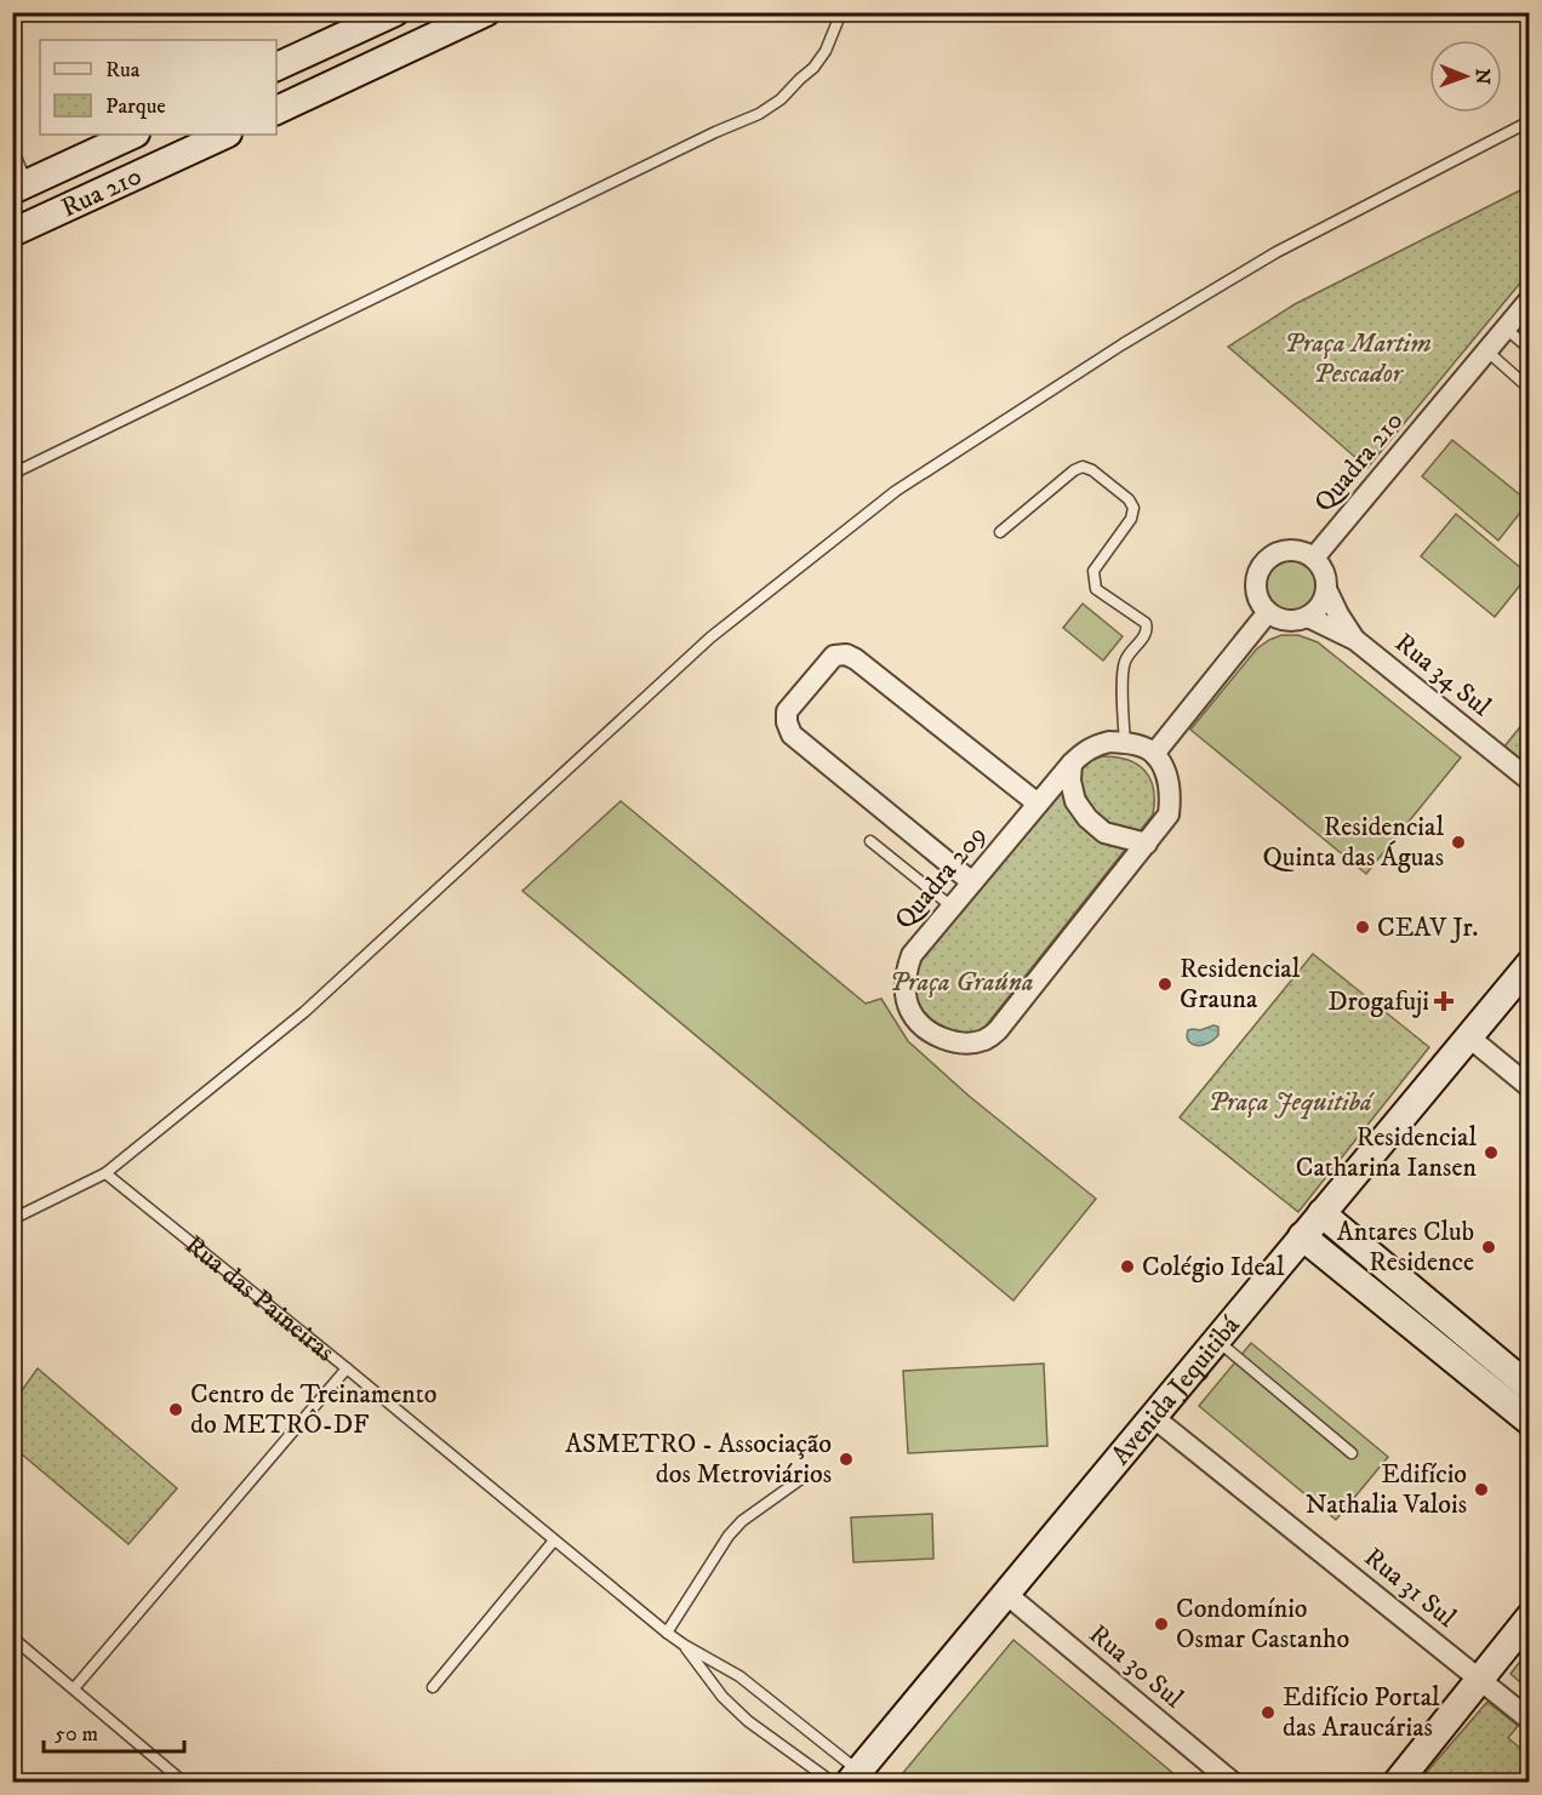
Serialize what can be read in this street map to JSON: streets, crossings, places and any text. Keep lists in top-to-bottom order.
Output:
{
  "streets": {
    "street": [
      "Rua 210",
      "Quadra 210",
      "Rua 34 Sul",
      "Quadra 209",
      "Avenida Jequitibá",
      "Rua 31 Sul",
      "Rua 30 Sul"
    ],
    "lane": ["Rua das Paineiras"]
  },
  "crossings": [
    ["Quadra 210", "Rua 34 Sul"],
    ["Rua das Paineiras", "Avenida Jequitibá"],
    ["Avenida Jequitibá", "Rua 31 Sul"],
    ["Avenida Jequitibá", "Rua 30 Sul"]
  ],
  "parks": ["Praça Martim Pescador", "Praça Graúna", "Praça Jequitibá"],
  "places": {
    "other": [
      "Residencial Quinta das Águas",
      "CEAV Jr.",
      "Residencial Grauna",
      "Residencial Catharina Iansen",
      "Antares Club Residence",
      "Colégio Ideal",
      "Centro de Treinamento do METRÔ-DF",
      "ASMETRO - Associação dos Metroviários",
      "Edifício Nathalia Valois",
      "Condomínio Osmar Castanho",
      "Edifício Portal das Araucárias"
    ],
    "health": ["Drogafuji"]
  },
  "legend": ["Rua", "Parque"],
  "scale_bar": "50 m",
  "north": "right"
}
